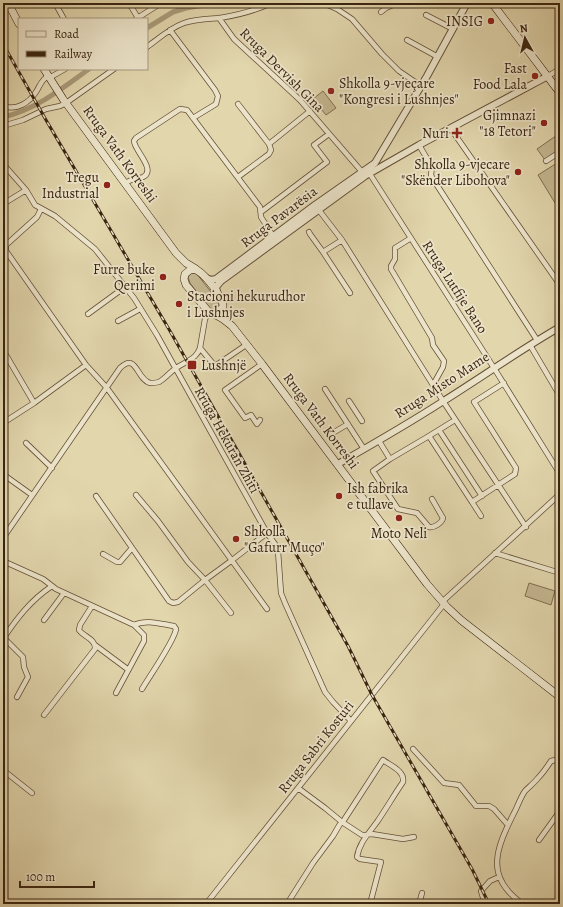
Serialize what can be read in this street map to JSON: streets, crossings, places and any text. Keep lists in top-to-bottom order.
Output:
{
  "streets": {
    "main road": ["Rruga Vath Korreshi"],
    "street": [
      "Rruga Dervish Gina",
      "Rruga Pavarësia",
      "Rruga Lutfije Bano",
      "Rruga Misto Mame",
      "Rruga Hekuran Zhiti",
      "Rruga Sabri Kosturi"
    ]
  },
  "crossings": [
    ["Rruga Dervish Gina", "Rruga Pavarësia"],
    ["Rruga Dervish Gina", "Rruga Lutfije Bano"],
    ["Rruga Vath Korreshi", "Rruga Pavarësia"],
    ["Rruga Vath Korreshi", "Rruga Misto Mame"],
    ["Rruga Vath Korreshi", "Rruga Sabri Kosturi"],
    ["Rruga Pavarësia", "Rruga Lutfije Bano"],
    ["Rruga Lutfije Bano", "Rruga Misto Mame"],
    ["Rruga Hekuran Zhiti", "Rruga Sabri Kosturi"]
  ],
  "places": {
    "other": [
      "INSIG",
      "Fast Food Lala",
      "Shkolla 9-vjeçare \"Kongresi i Lushnjes\"",
      "Gjimnazi \"18 Tetori\"",
      "Shkolla 9-vjecare \"Skënder Libohova\"",
      "Tregu Industrial",
      "Furre buke Qerimi",
      "Stacioni hekurudhor i Lushnjes",
      "Ish fabrika e tullave",
      "Moto Neli",
      "Shkolla \"Gafurr Muço\""
    ],
    "health": ["Nuri"],
    "transit": ["Lushnjë"]
  },
  "legend": ["Road", "Railway"],
  "scale_bar": "100 m",
  "north": "top"
}
